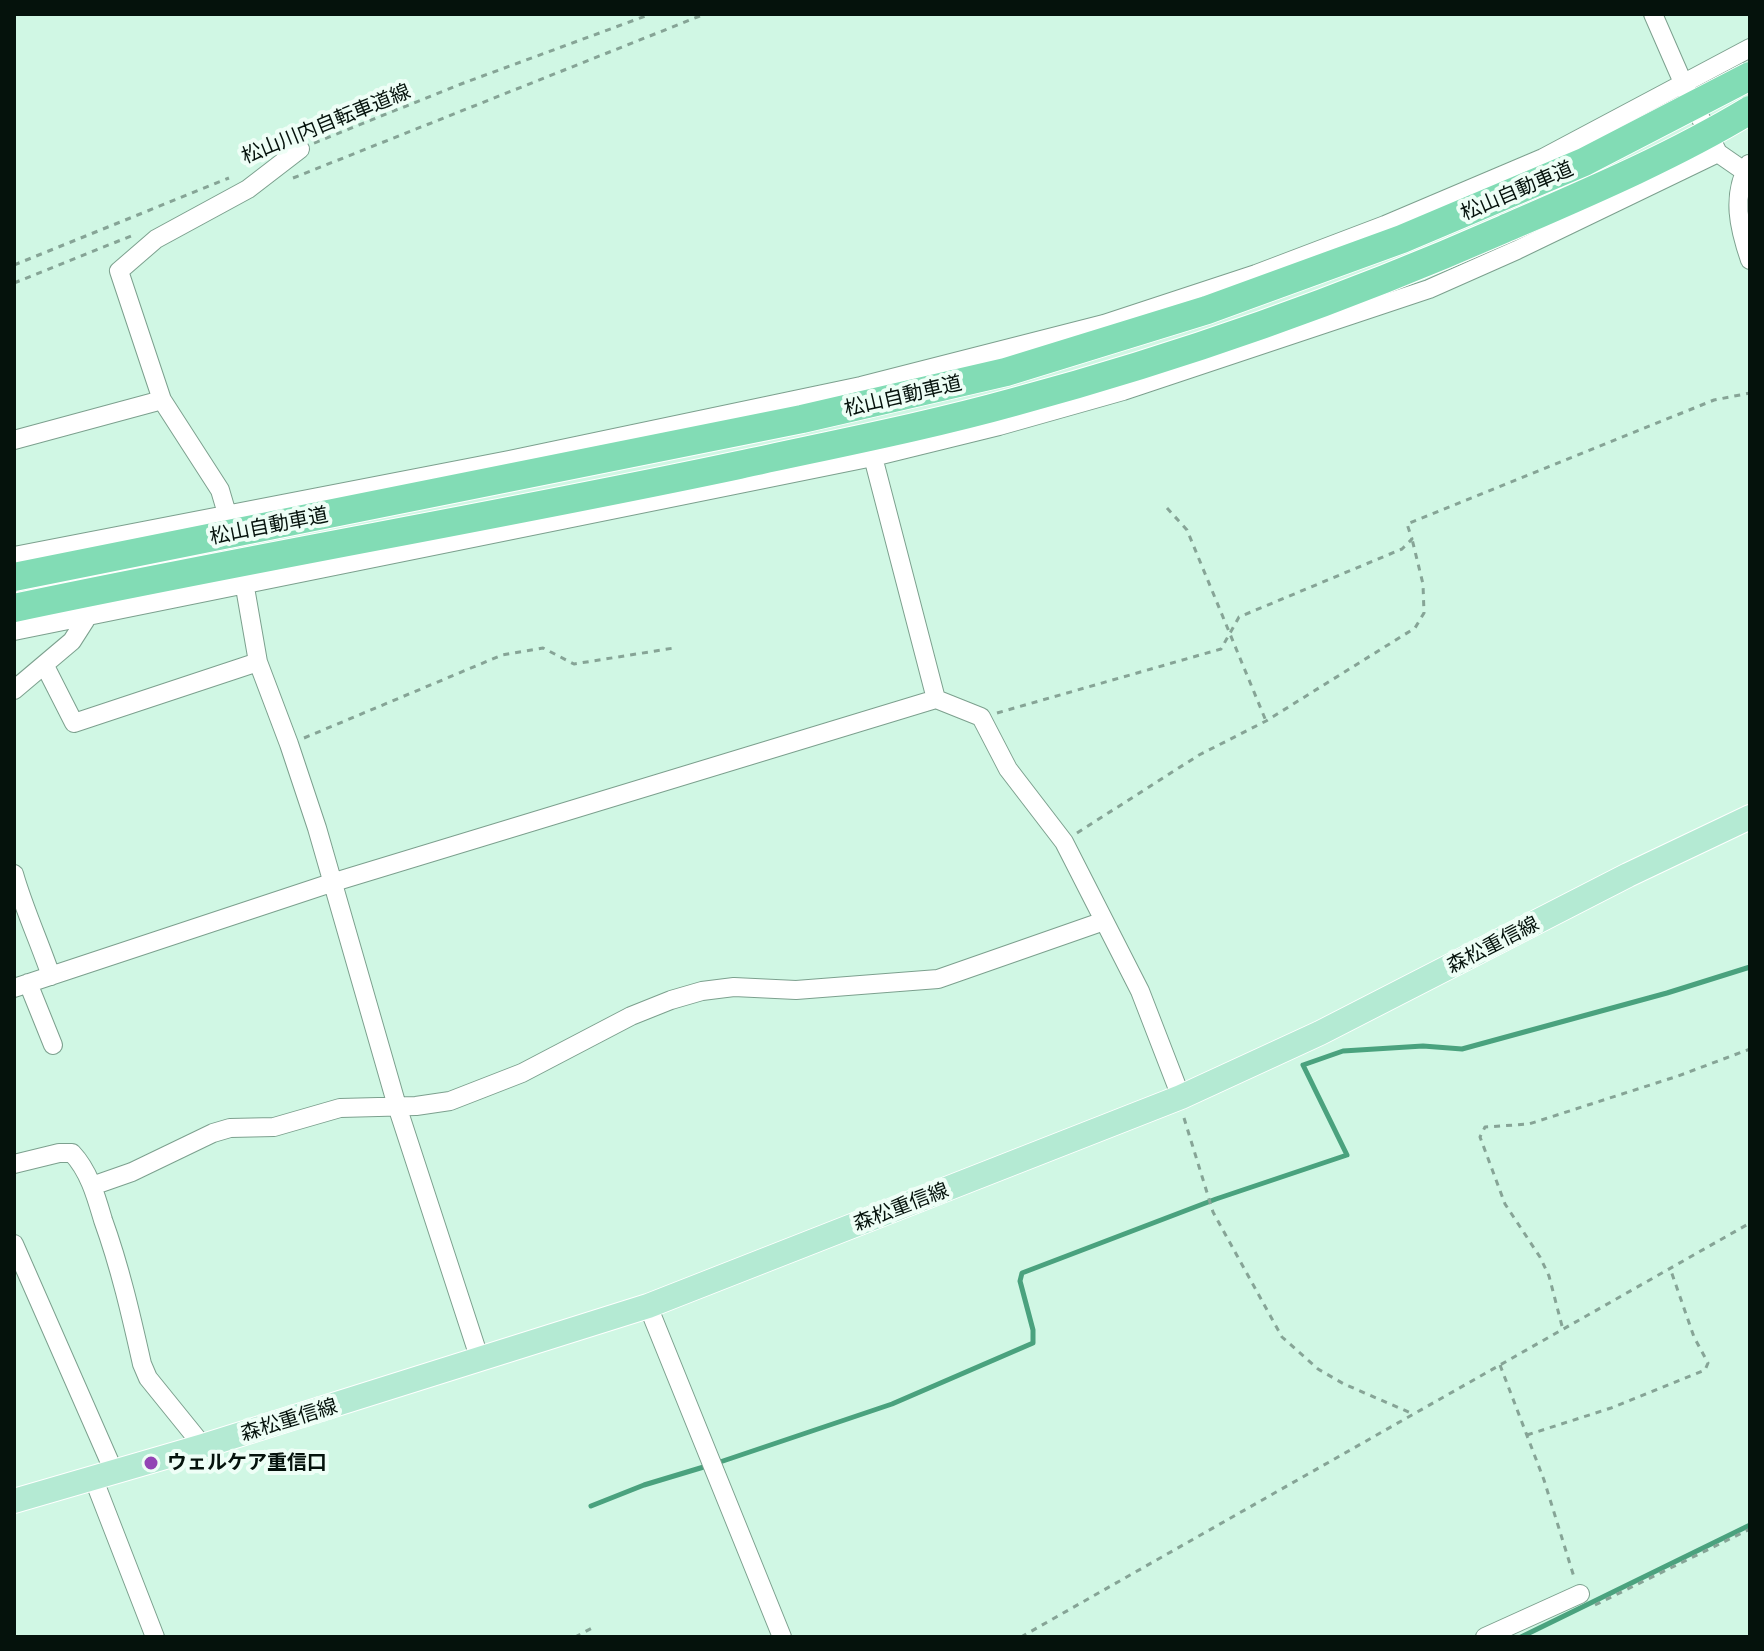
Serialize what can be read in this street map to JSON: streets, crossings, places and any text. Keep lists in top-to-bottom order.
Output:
{
  "streets": {
    "highway": ["松山自動車道"],
    "main road": ["森松重信線"],
    "path": ["松山川内自転車道線"]
  },
  "places": ["ウェルケア重信口"]
}
